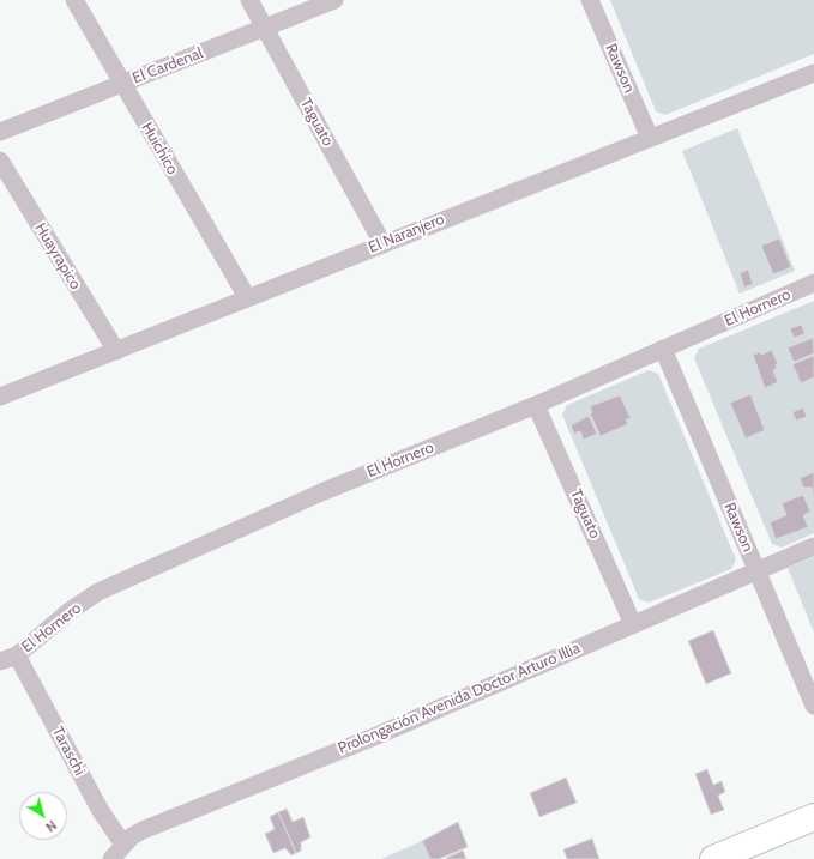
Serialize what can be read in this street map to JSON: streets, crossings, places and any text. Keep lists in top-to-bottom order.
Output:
{
  "streets": {
    "street": [
      "El Cardenal",
      "Rawson",
      "Taguato",
      "Huichico",
      "El Naranjero",
      "Huayrapico",
      "El Hornero",
      "Prolongación Avenida Doctor Arturo Illia",
      "Taraschi"
    ]
  },
  "crossings": [
    ["El Cardenal", "Taguato"],
    ["El Cardenal", "Huichico"],
    ["Rawson", "El Naranjero"],
    ["Rawson", "El Hornero"],
    ["Rawson", "Prolongación Avenida Doctor Arturo Illia"],
    ["Taguato", "El Naranjero"],
    ["Taguato", "El Hornero"],
    ["Taguato", "Prolongación Avenida Doctor Arturo Illia"],
    ["Huichico", "El Naranjero"],
    ["El Naranjero", "Huayrapico"],
    ["El Hornero", "Taraschi"],
    ["Prolongación Avenida Doctor Arturo Illia", "Taraschi"]
  ],
  "north": "bottom right"
}
